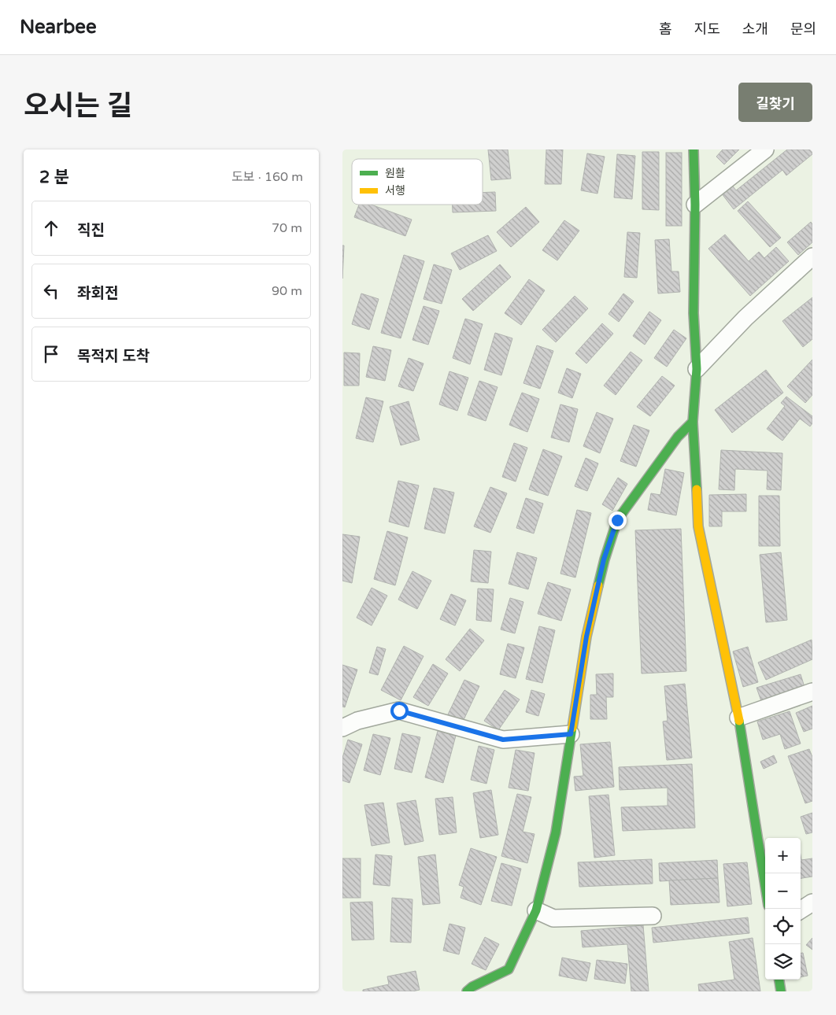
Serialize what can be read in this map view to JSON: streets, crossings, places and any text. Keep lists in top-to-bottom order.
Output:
{
  "legend": ["원활", "서행"],
  "page": {
    "header": "Nearbee",
    "nav": [
      "홈",
      "지도",
      "소개",
      "문의"
    ],
    "title": "오시는 길",
    "buttons": "길찾기",
    "heading": ["2 분", "도보 · 160 m"],
    "list": [
      ["직진", "70 m"],
      ["좌회전", "90 m"],
      "목적지 도착"
    ],
    "map_buttons": ["+", "−"]
  }
}
